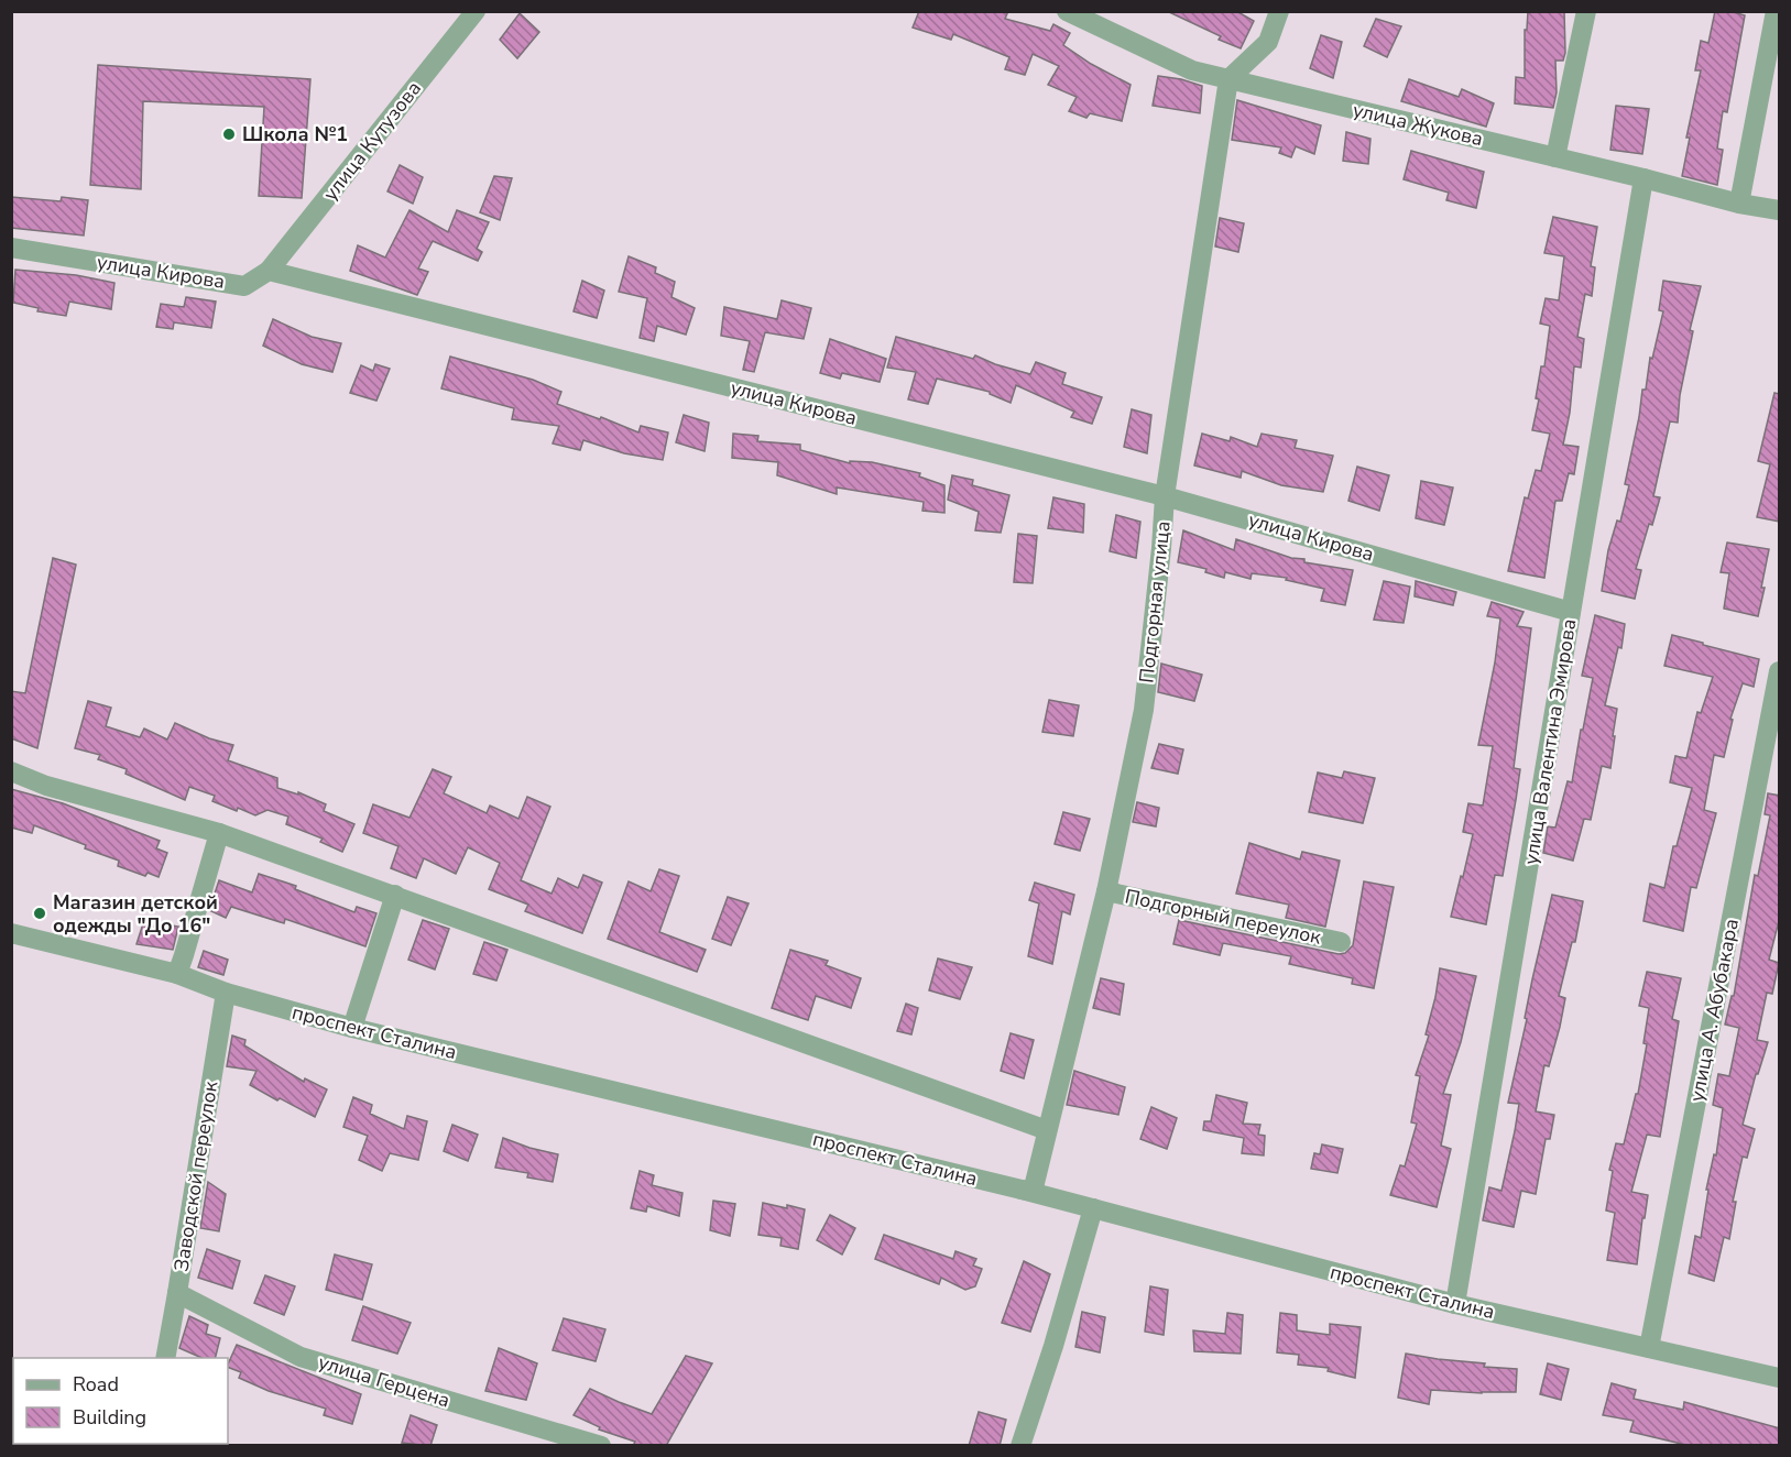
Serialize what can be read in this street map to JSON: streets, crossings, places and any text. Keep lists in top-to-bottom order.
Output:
{
  "streets": {
    "street": [
      "улица Жукова",
      "улица Кутузова",
      "улица Кирова",
      "Подгорная улица",
      "улица Валентина Эмирова",
      "Подгорный переулок",
      "улица А. Абубакара",
      "проспект Сталина",
      "Заводской переулок",
      "улица Герцена"
    ]
  },
  "crossings": [
    ["улица Жукова", "Подгорная улица"],
    ["улица Жукова", "улица Валентина Эмирова"],
    ["улица Кутузова", "улица Кирова"],
    ["улица Кирова", "Подгорная улица"],
    ["улица Кирова", "улица Валентина Эмирова"],
    ["Подгорная улица", "Подгорный переулок"],
    ["Подгорная улица", "проспект Сталина"],
    ["улица Валентина Эмирова", "проспект Сталина"],
    ["улица А. Абубакара", "проспект Сталина"],
    ["проспект Сталина", "Заводской переулок"],
    ["Заводской переулок", "улица Герцена"]
  ],
  "places": ["Школа №1", "Магазин детской одежды \"До 16\""],
  "legend": ["Road", "Building"]
}
